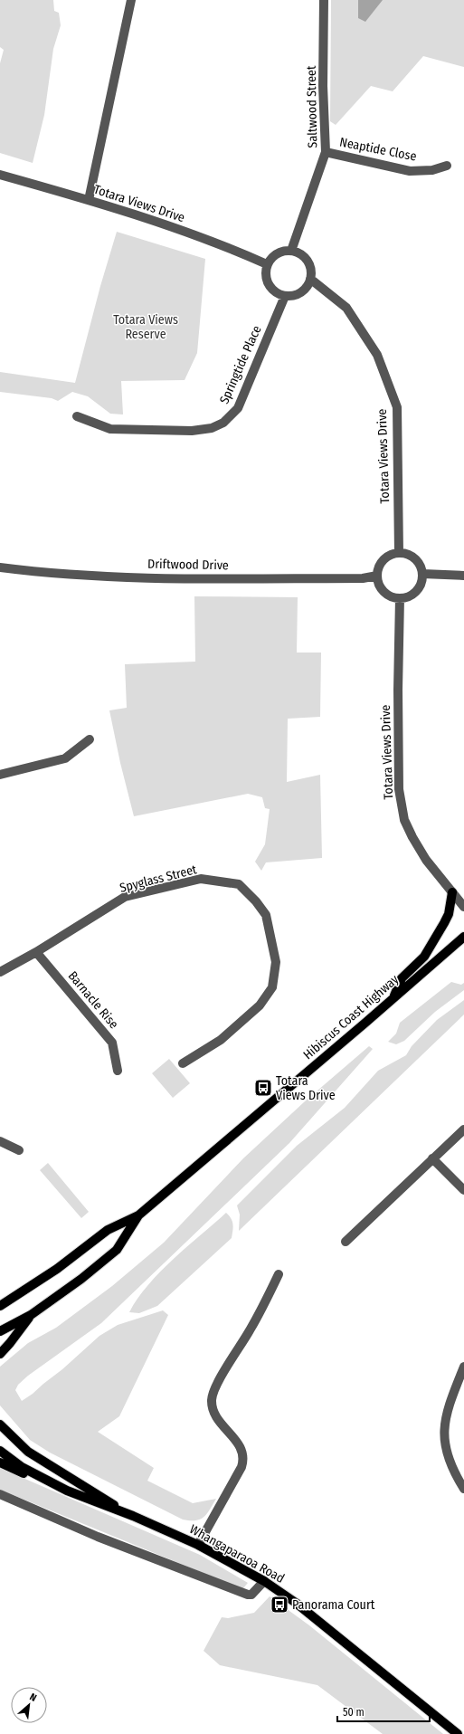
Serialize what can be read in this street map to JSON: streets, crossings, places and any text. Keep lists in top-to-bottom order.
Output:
{
  "streets": {
    "main road": ["Hibiscus Coast Highway", "Whangaparaoa Road"],
    "street": [
      "Saltwood Street",
      "Neaptide Close",
      "Totara Views Drive",
      "Springtide Place",
      "Driftwood Drive",
      "Spyglass Street",
      "Barnacle Rise"
    ]
  },
  "crossings": [
    ["Saltwood Street", "Neaptide Close"],
    ["Saltwood Street", "Totara Views Drive"],
    ["Saltwood Street", "Springtide Place"],
    ["Totara Views Drive", "Springtide Place"],
    ["Totara Views Drive", "Driftwood Drive"],
    ["Spyglass Street", "Barnacle Rise"]
  ],
  "parks": ["Totara Views Reserve"],
  "places": {
    "bus stop": ["Totara Views Drive", "Panorama Court"]
  },
  "scale_bar": "50 m",
  "north": "top right"
}
